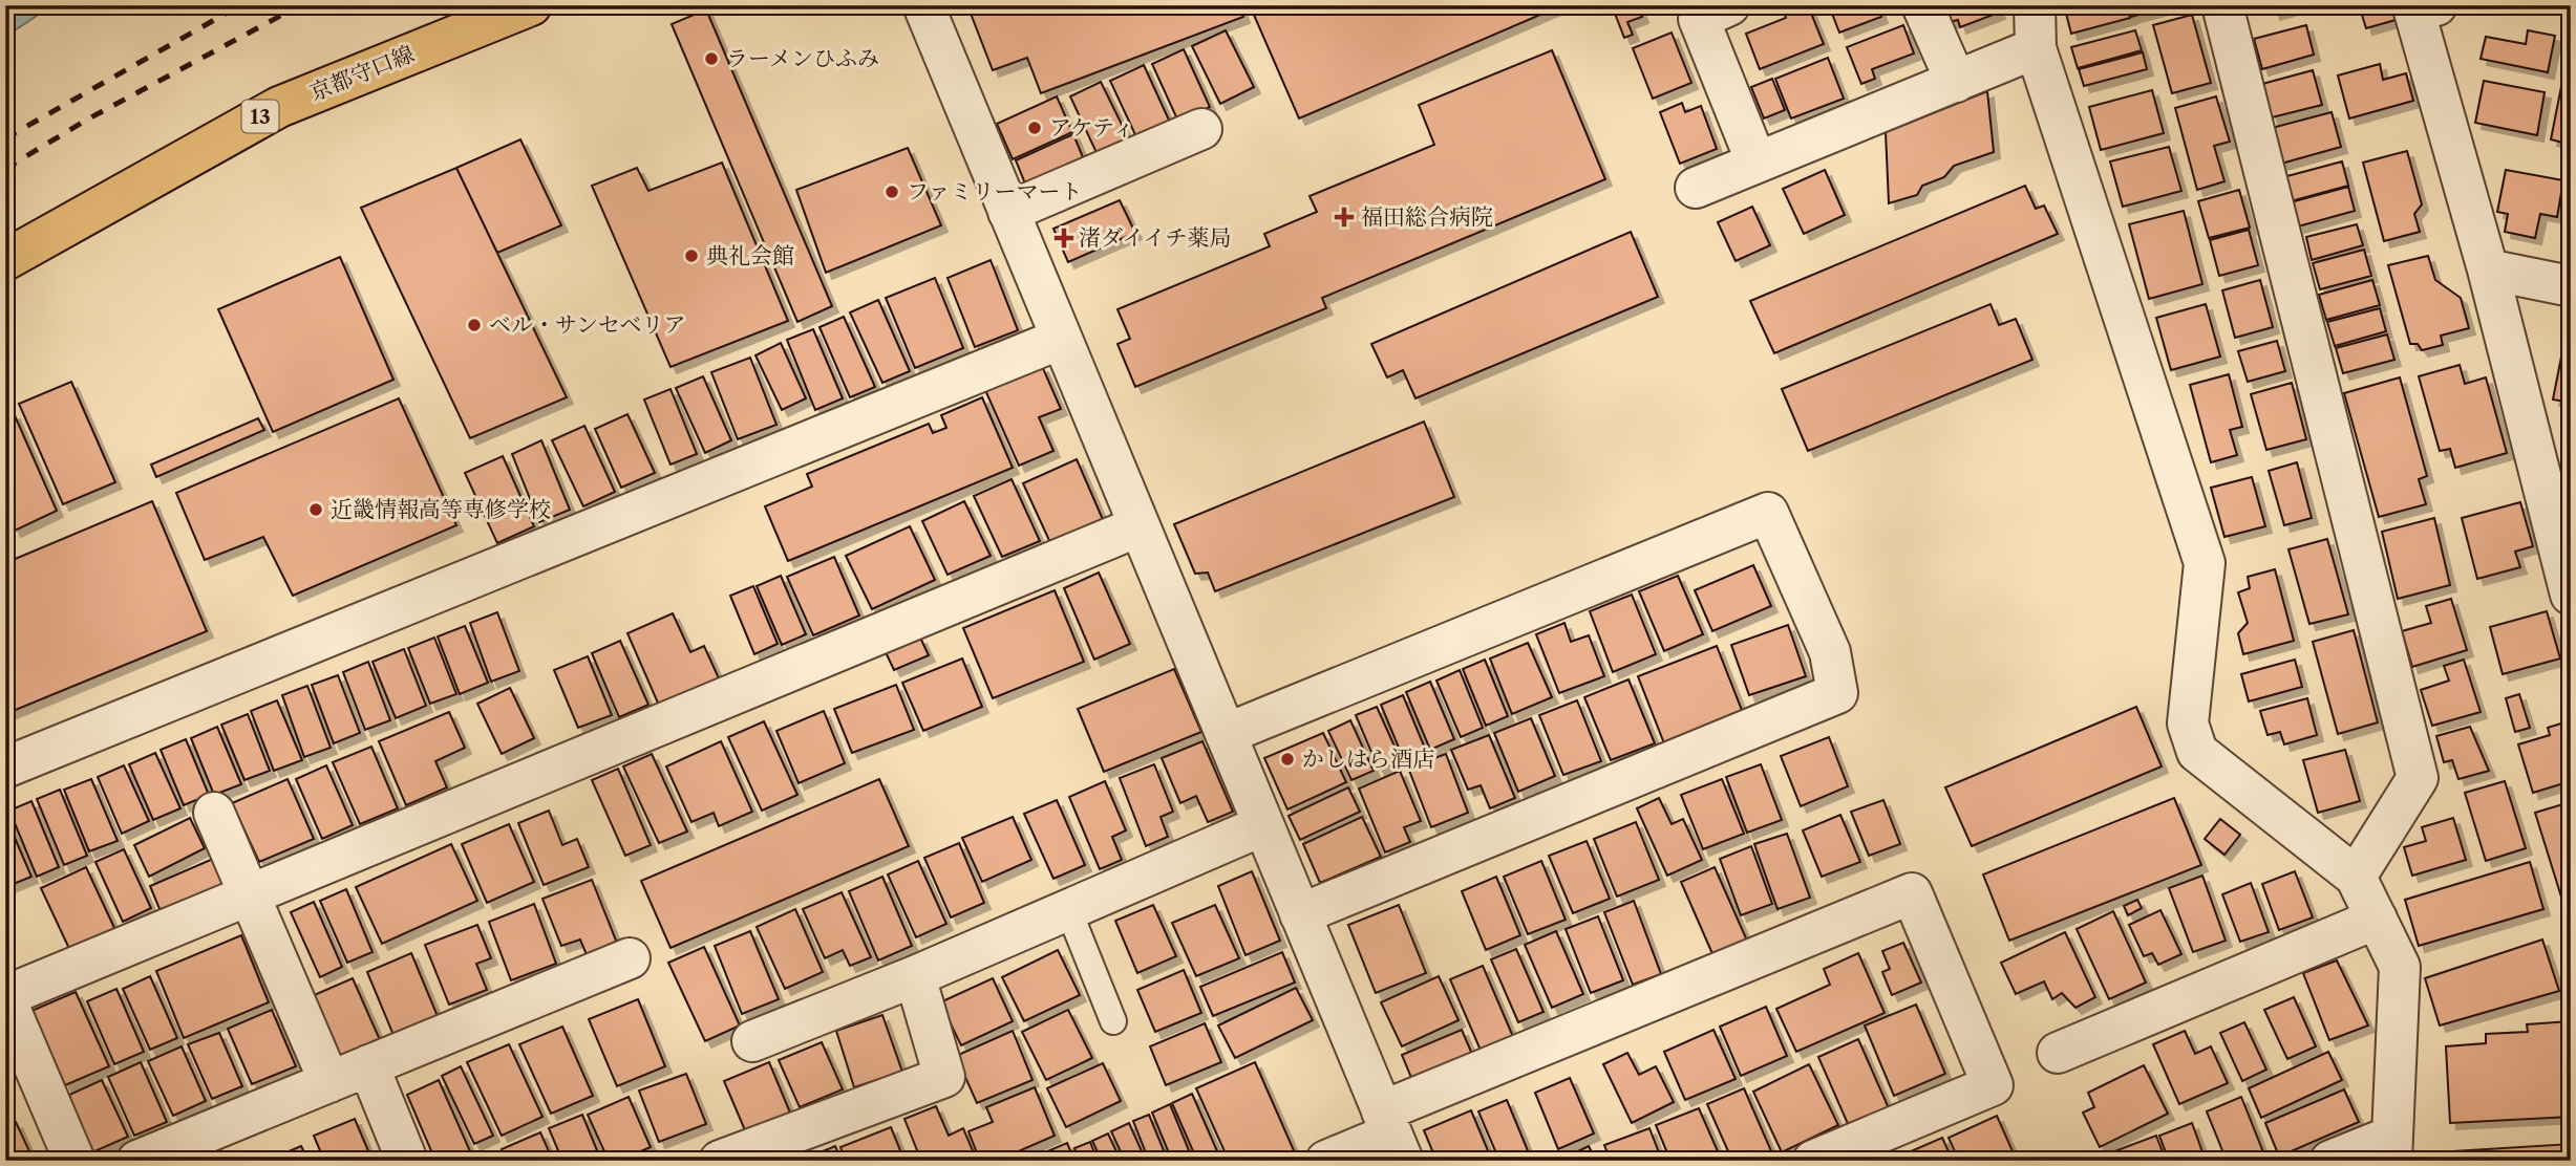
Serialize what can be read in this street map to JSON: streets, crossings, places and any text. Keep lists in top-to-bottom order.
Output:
{
  "streets": {
    "main road": ["京都守口線", "13"]
  },
  "places": {
    "other": [
      "ラーメンひふみ",
      "アケティ",
      "ファミリーマート",
      "典礼会館",
      "ベル・サンセベリア",
      "近畿情報高等専修学校",
      "かしはら酒店"
    ],
    "health": ["福田総合病院", "渚ダイイチ薬局"]
  }
}
